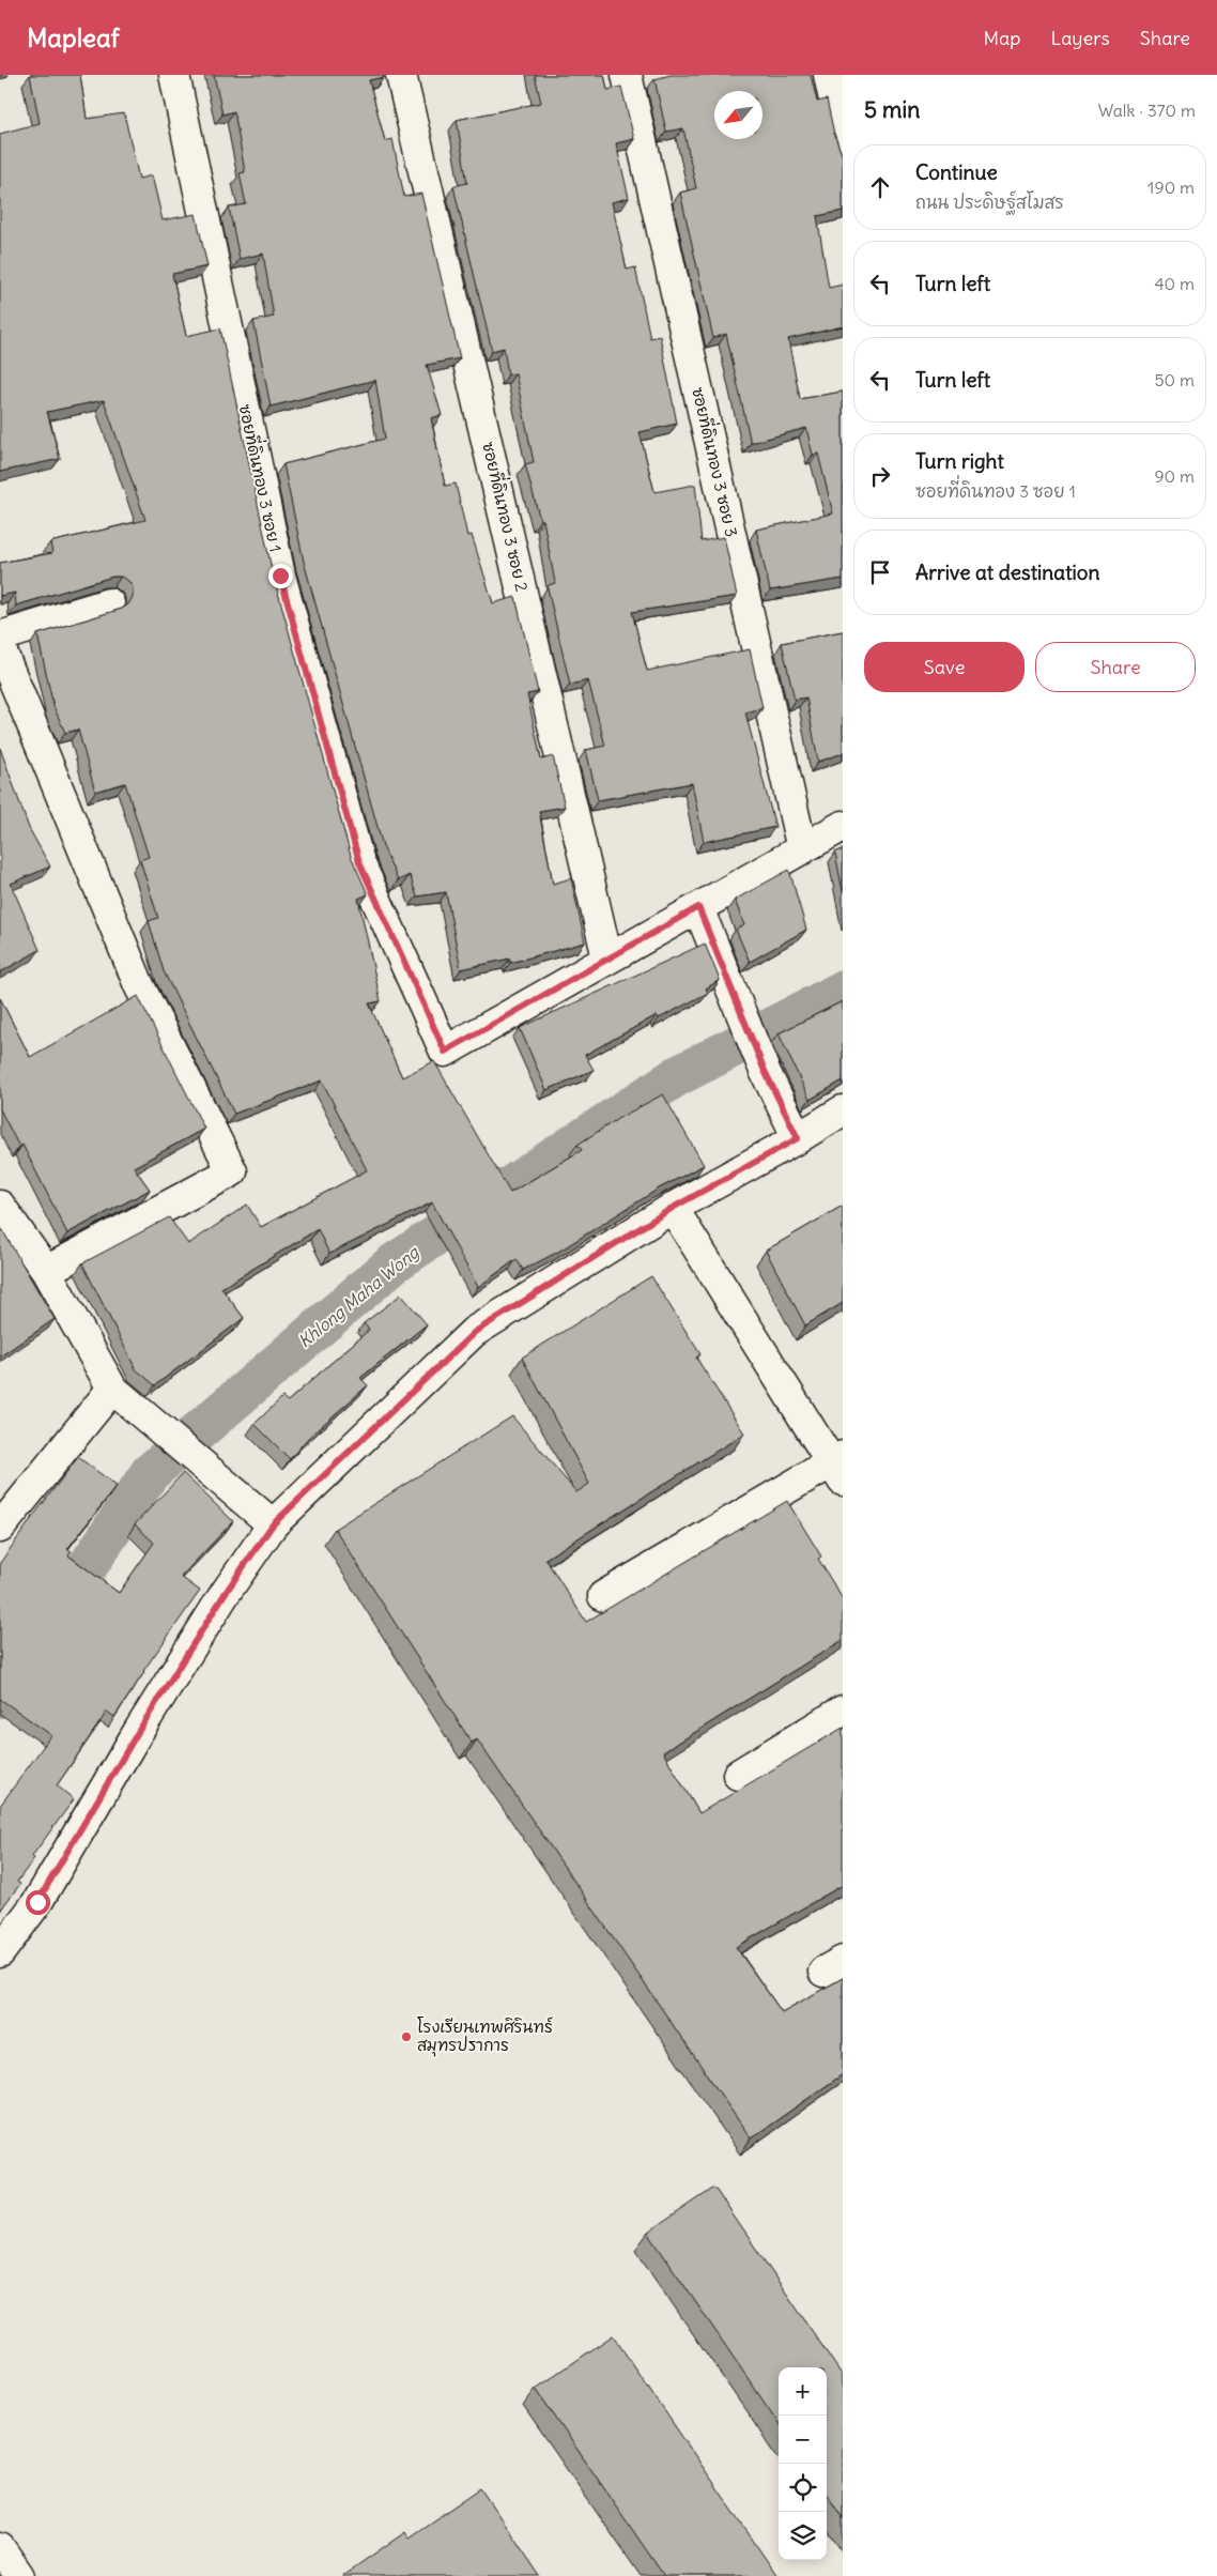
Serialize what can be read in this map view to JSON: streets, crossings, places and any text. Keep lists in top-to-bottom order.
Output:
{
  "streets": {
    "street": ["ซอยที่ดินทอง 3 ซอย 3", "ซอยที่ดินทอง 3 ซอย 1", "ซอยที่ดินทอง 3 ซอย 2"]
  },
  "crossings": [
    ["ซอยที่ดินทอง 3 ซอย 1", "ซอยที่ดินทอง 3 ซอย 2"]
  ],
  "water": ["Khlong Maha Wong"],
  "places": ["โรงเรียนเทพศิรินทร์ สมุทรปราการ"],
  "north": "bottom left",
  "page": {
    "header": "Mapleaf",
    "nav": ["Map", "Layers", "Share"],
    "heading": ["5 min", "Walk · 370 m"],
    "list": [
      ["Continue", "ถนน ประดิษฐ์สโมสร", "190 m"],
      ["Turn left", "40 m"],
      ["Turn left", "50 m"],
      ["Turn right", "ซอยที่ดินทอง 3 ซอย 1", "90 m"],
      "Arrive at destination"
    ],
    "buttons": ["Save", "Share"],
    "map_buttons": ["+", "−"]
  }
}
